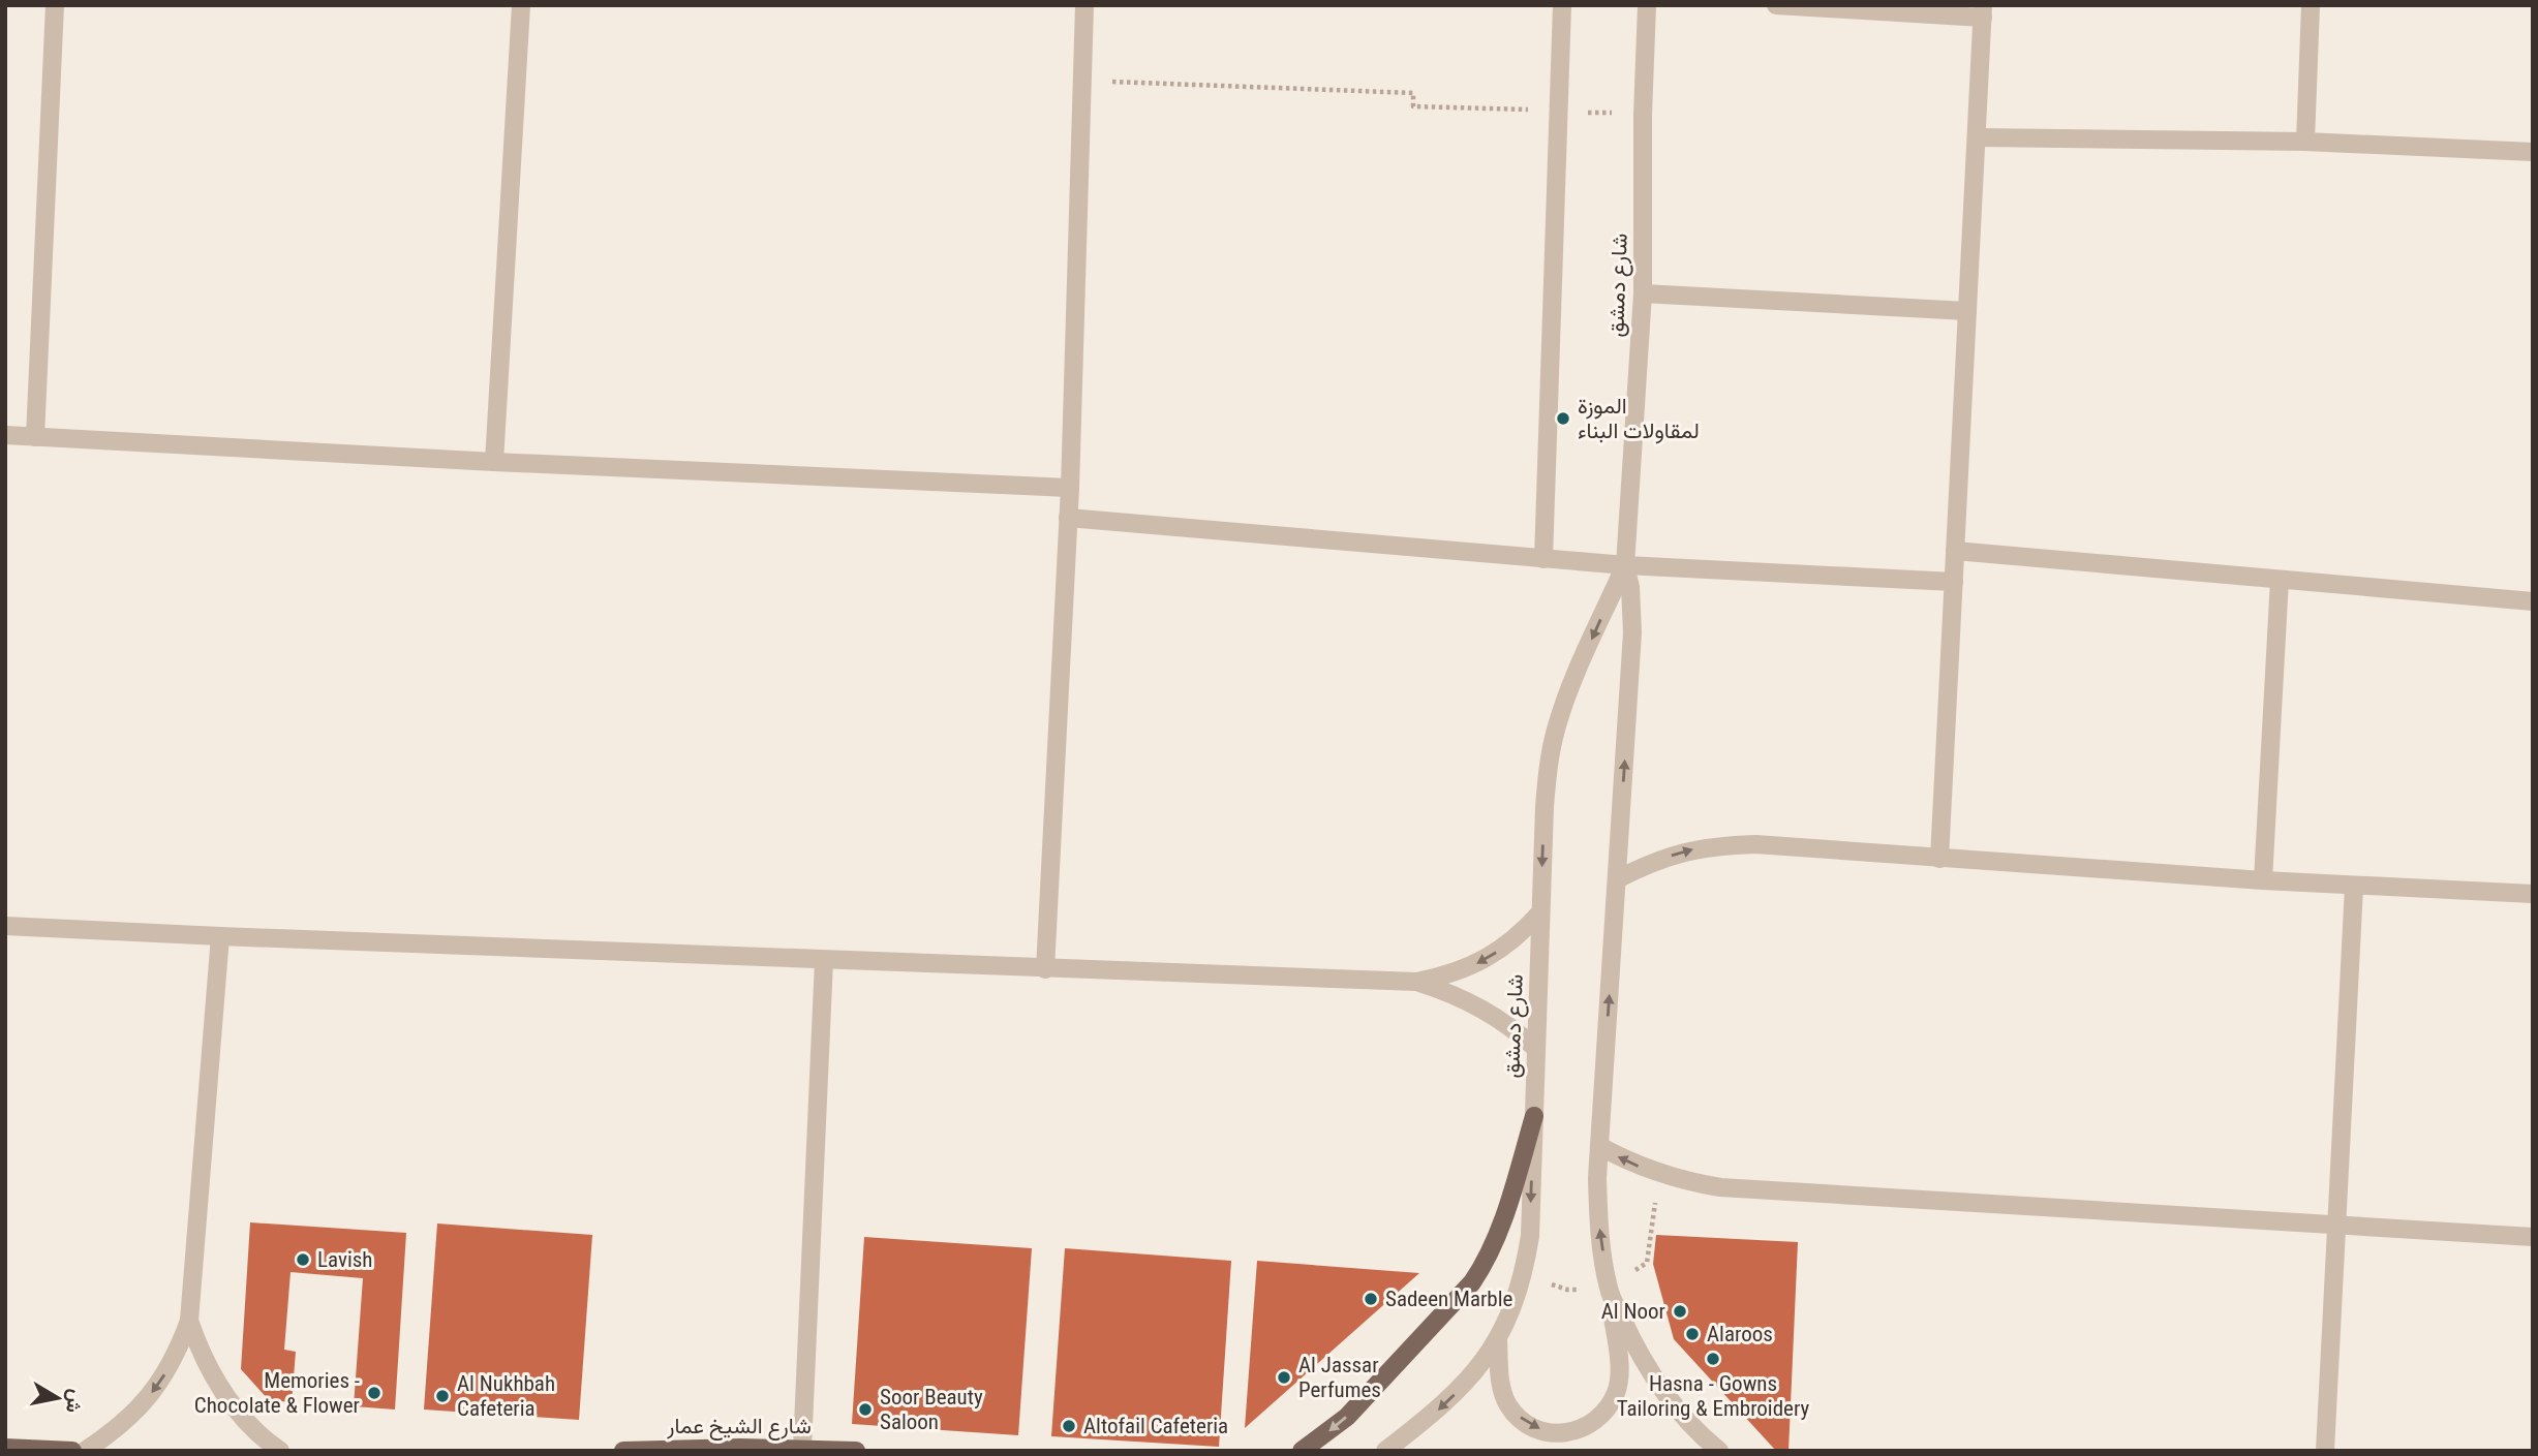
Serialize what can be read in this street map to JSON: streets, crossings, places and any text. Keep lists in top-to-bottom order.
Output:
{
  "streets": {
    "main road": ["شارع الشيخ عمار"],
    "street": ["شارع دمشق"]
  },
  "places": [
    "الموزة لمقاولات البناء",
    "Lavish",
    "Sadeen Marble",
    "Al Noor",
    "Alaroos",
    "Hasna - Gowns Tailoring & Embroidery",
    "Al Jassar Perfumes",
    "Memories - Chocolate & Flower",
    "Al Nukhbah Cafeteria",
    "Soor Beauty Saloon",
    "Altofail Cafeteria"
  ],
  "north": "right"
}
